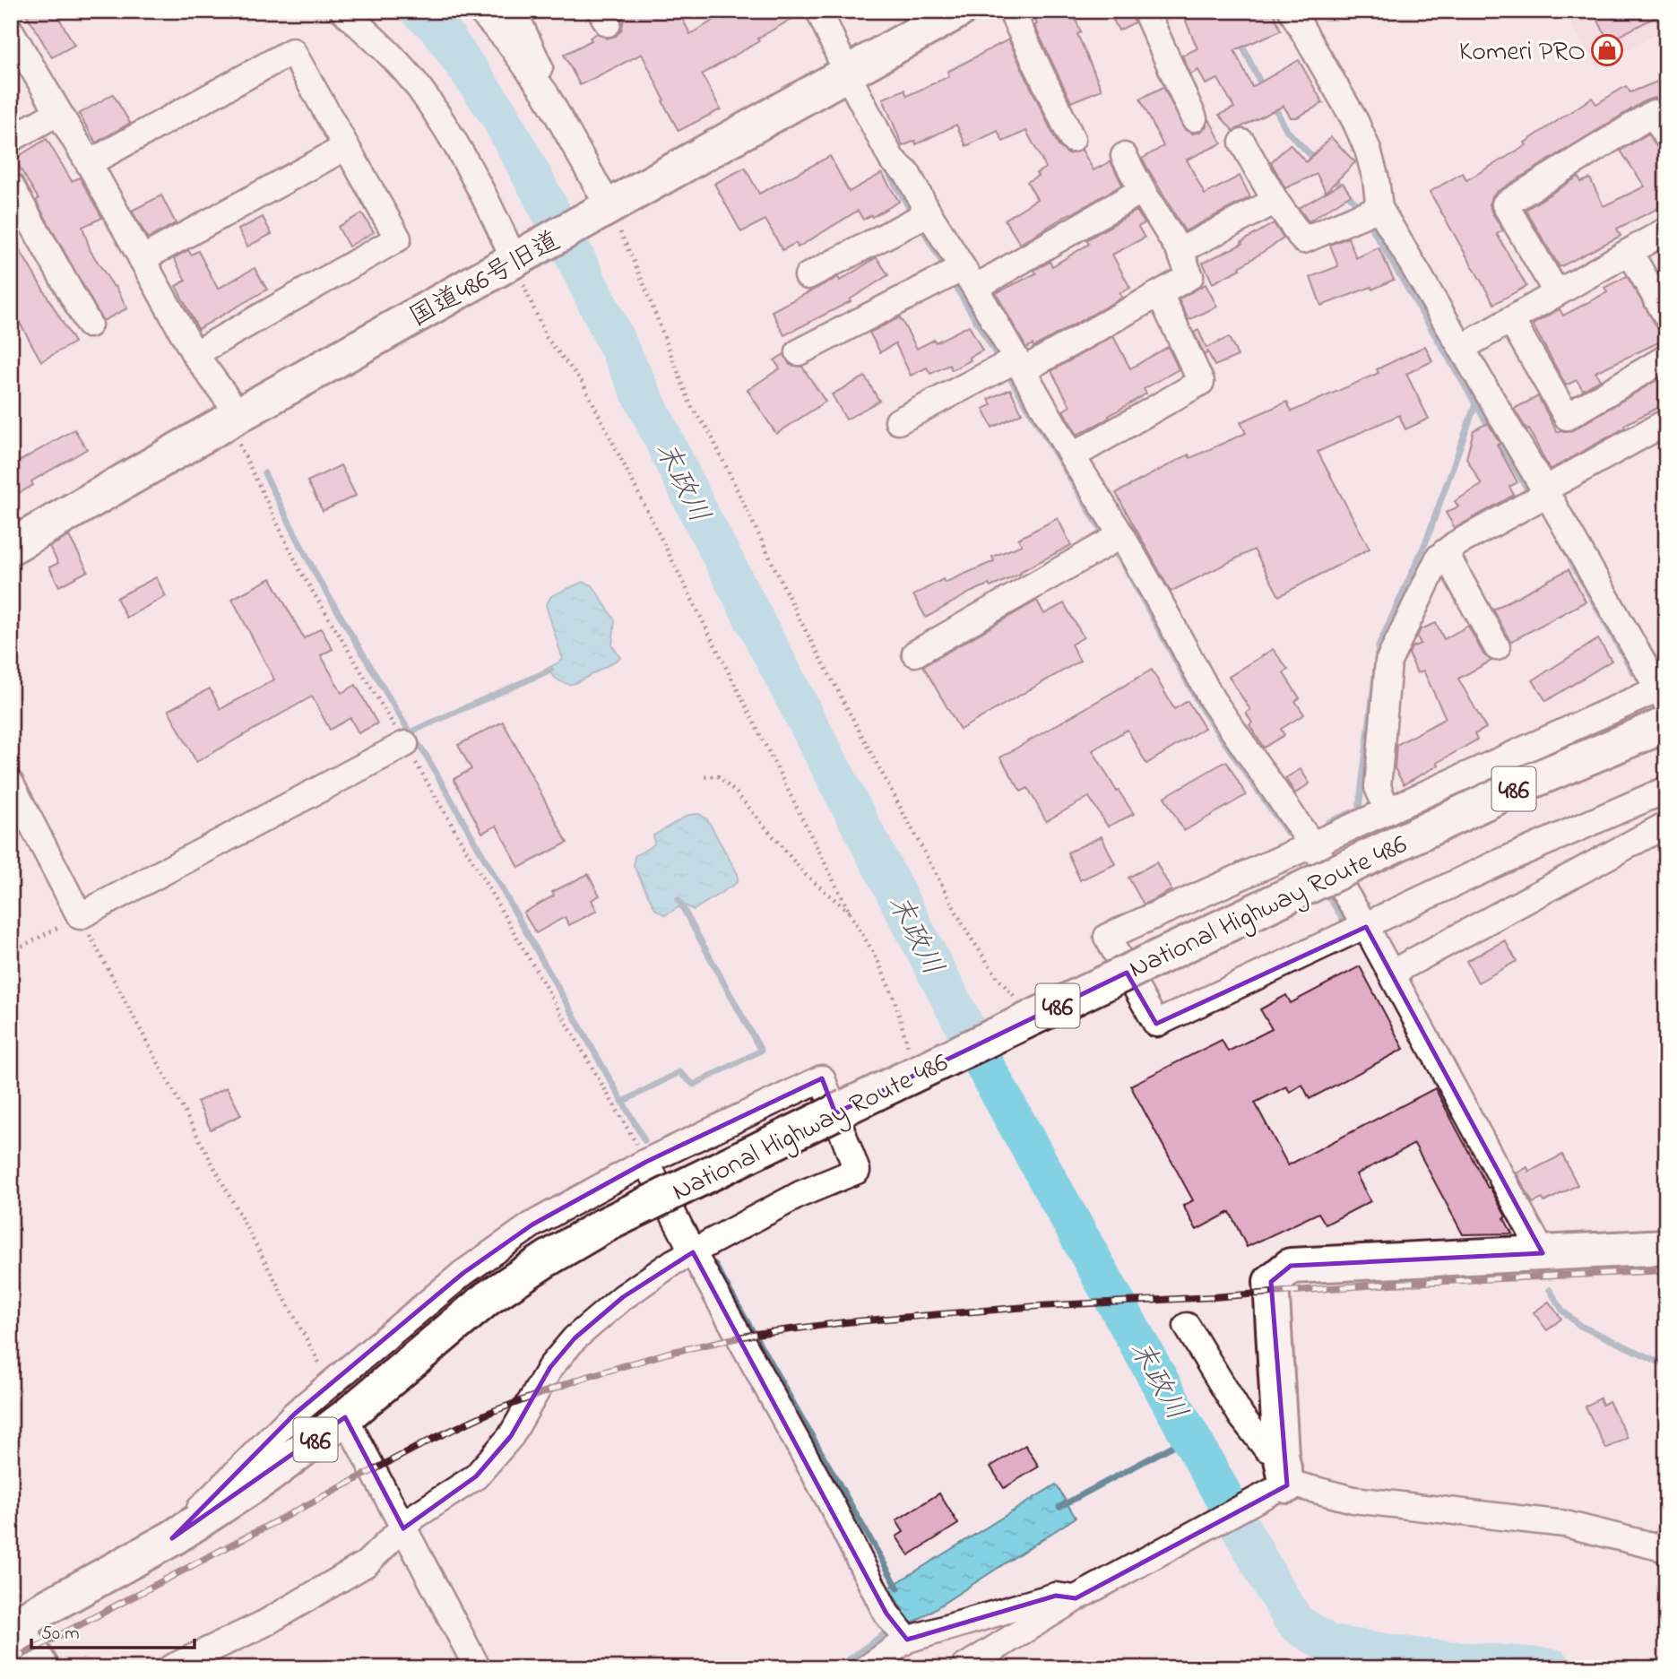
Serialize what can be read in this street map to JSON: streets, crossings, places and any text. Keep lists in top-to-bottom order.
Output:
{
  "streets": {
    "main road": ["国道486号旧道", "486", "National Highway Route 486"]
  },
  "water": ["末政川"],
  "places": {
    "shop": ["Komeri PRO"]
  },
  "scale_bar": "50 m"
}
